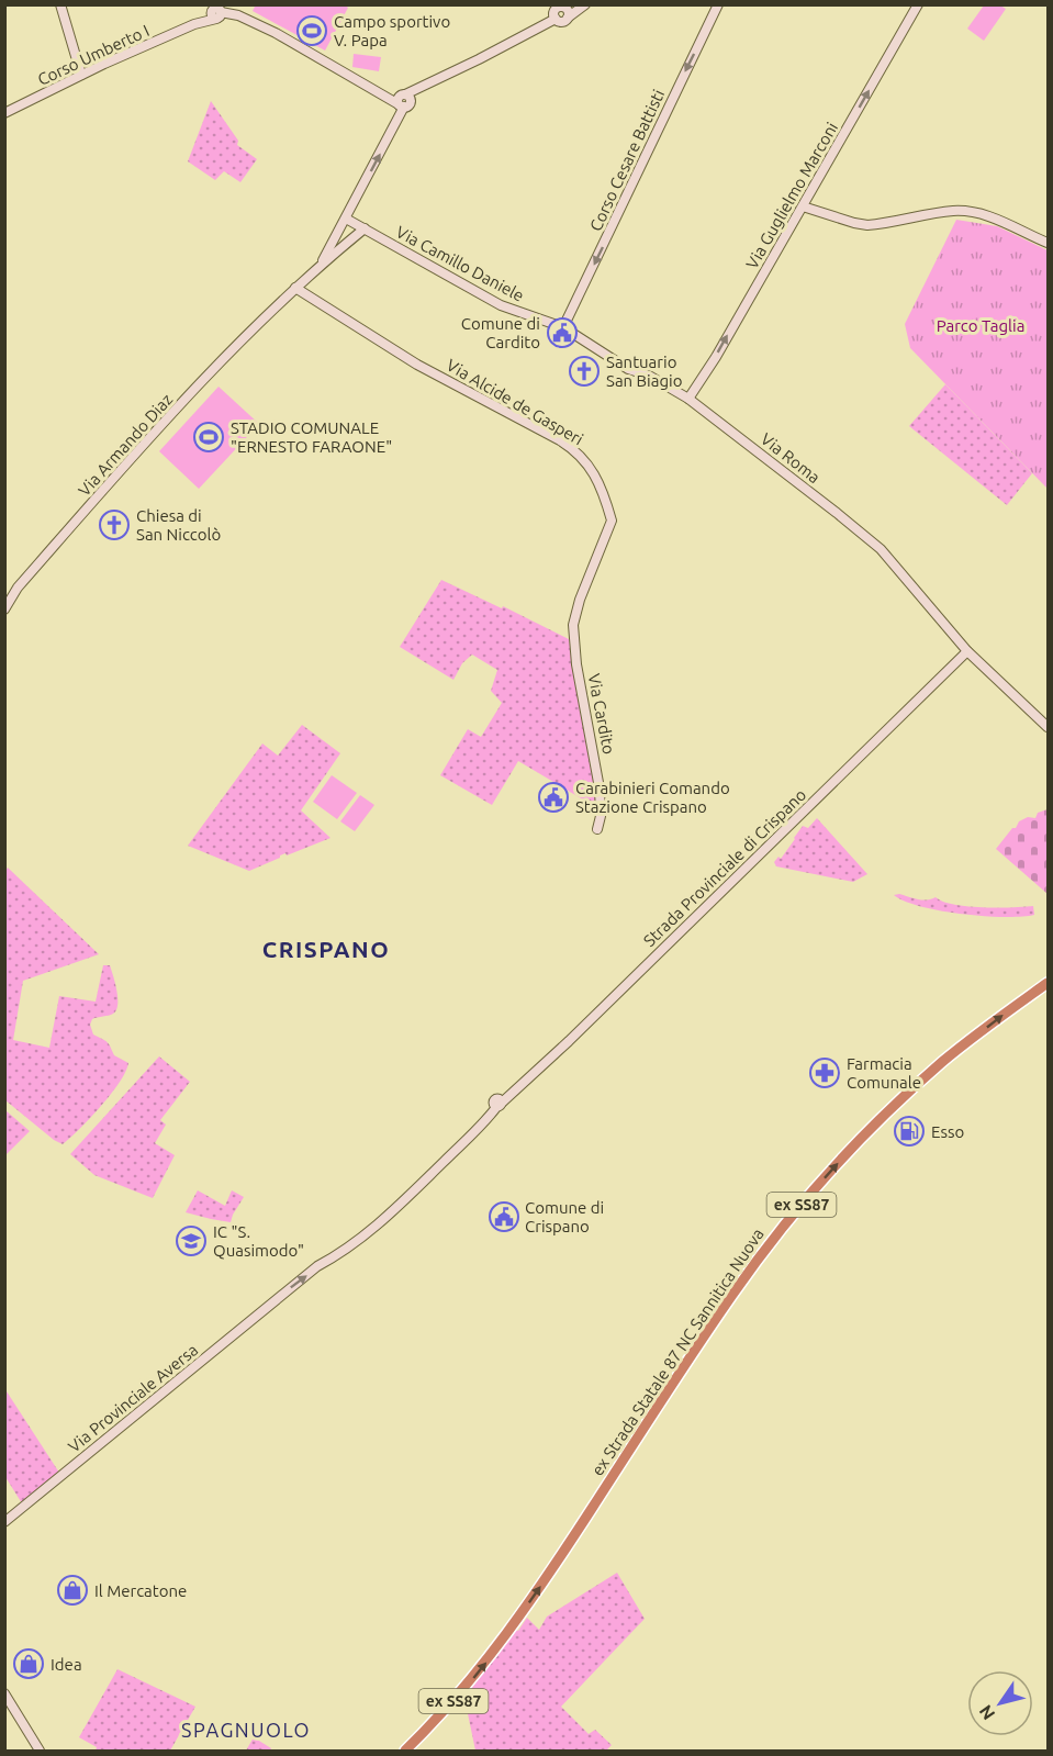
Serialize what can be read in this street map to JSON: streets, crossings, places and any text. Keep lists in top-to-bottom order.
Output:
{
  "streets": {
    "highway": ["ex SS87", "ex Strada Statale 87 NC Sannitica Nuova"],
    "street": [
      "Corso Umberto I",
      "Corso Cesare Battisti",
      "Via Guglielmo Marconi",
      "Via Camillo Daniele",
      "Via Alcide de Gasperi",
      "Via Armando Diaz",
      "Via Roma",
      "Via Cardito",
      "Strada Provinciale di Crispano",
      "Via Provinciale Aversa"
    ]
  },
  "crossings": [
    ["Corso Cesare Battisti", "Via Camillo Daniele"],
    ["Corso Cesare Battisti", "Via Roma"],
    ["Via Guglielmo Marconi", "Via Roma"],
    ["Via Camillo Daniele", "Via Roma"],
    ["Via Alcide de Gasperi", "Via Armando Diaz"],
    ["Via Alcide de Gasperi", "Via Cardito"],
    ["Via Roma", "Strada Provinciale di Crispano"],
    ["Strada Provinciale di Crispano", "Via Provinciale Aversa"]
  ],
  "one_way": [
    "Corso Cesare Battisti",
    "Via Guglielmo Marconi",
    "ex Strada Statale 87 NC Sannitica Nuova",
    "Via Provinciale Aversa"
  ],
  "districts": ["CRISPANO", "SPAGNUOLO"],
  "parks": ["Parco Taglia"],
  "places": {
    "sports": ["Campo sportivo V. Papa", "STADIO COMUNALE \"ERNESTO FARAONE\""],
    "public building": ["Comune di Cardito", "Carabinieri Comando Stazione Crispano", "Comune di Crispano"],
    "church": ["Santuario San Biagio", "Chiesa di San Niccolò"],
    "pharmacy": ["Farmacia Comunale"],
    "fuel station": ["Esso"],
    "school or university": ["IC \"S. Quasimodo\""],
    "shop": ["Il Mercatone", "Idea"]
  },
  "north": "bottom left"
}
